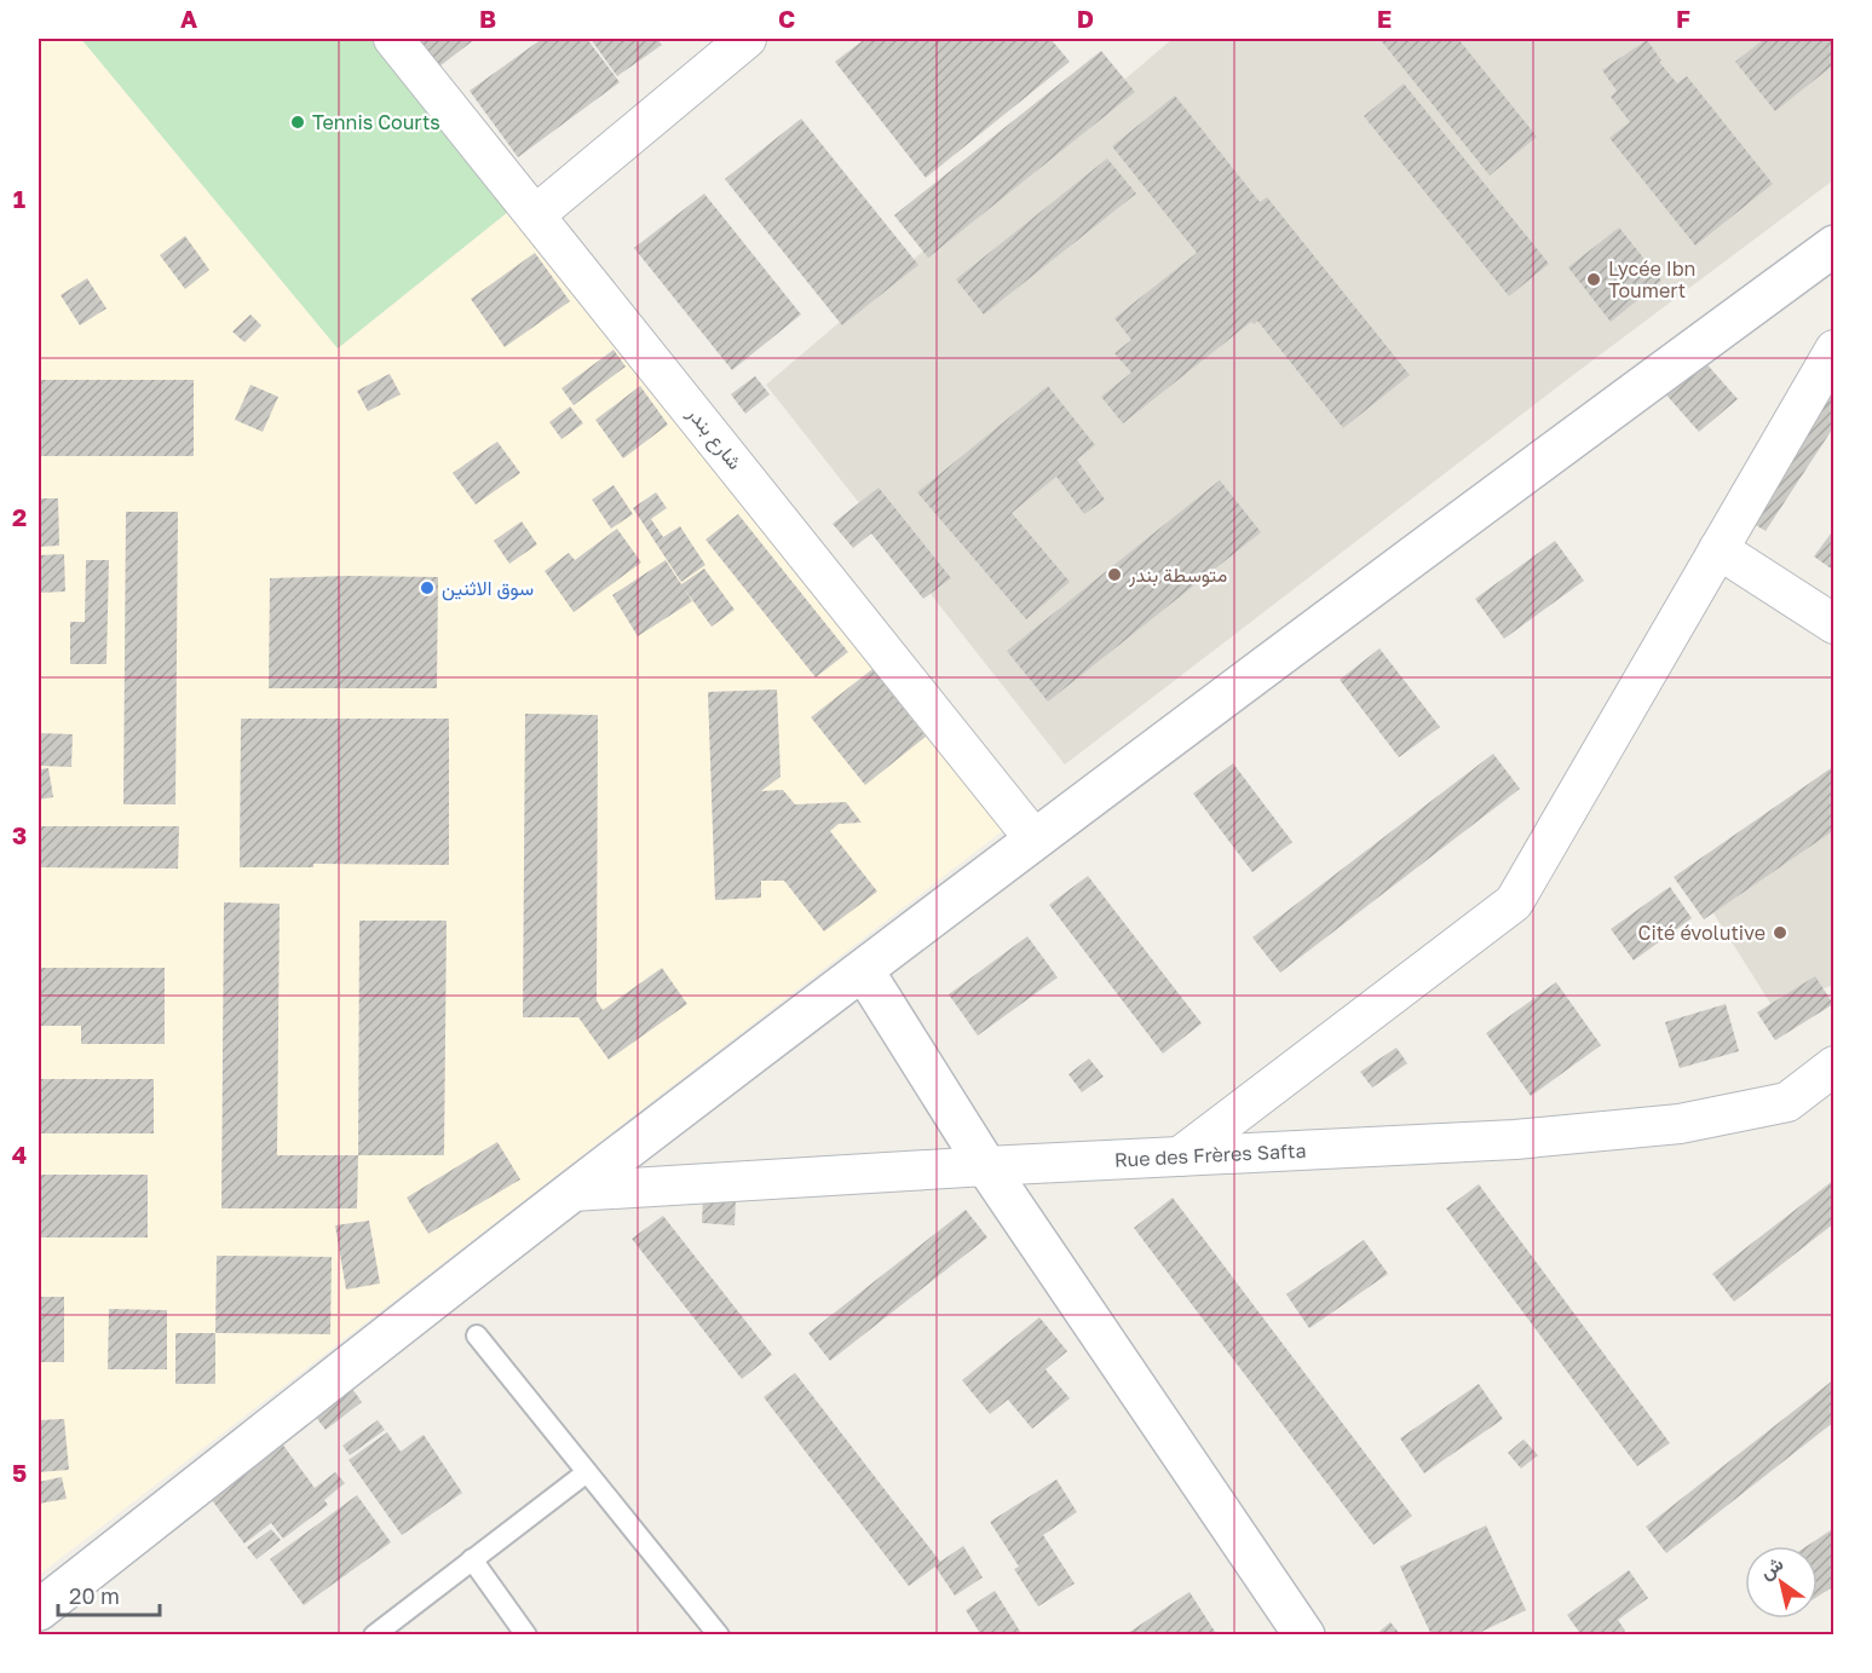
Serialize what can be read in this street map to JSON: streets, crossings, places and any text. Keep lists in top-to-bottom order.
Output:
{
  "streets": {
    "street": ["شارع بندر", "Rue des Frères Safta"]
  },
  "places": [
    "Tennis Courts",
    "Lycée Ibn Toumert",
    "متوسطة بندر",
    "ﺳﻮق اﻻﺛﻨﻴﻦ",
    "Cité évolutive"
  ],
  "scale_bar": "20 m",
  "north": "top left",
  "grid": {
    "columns": [
      "A",
      "B",
      "C",
      "D",
      "E",
      "F"
    ],
    "rows": [
      "1",
      "2",
      "3",
      "4",
      "5"
    ]
  }
}
